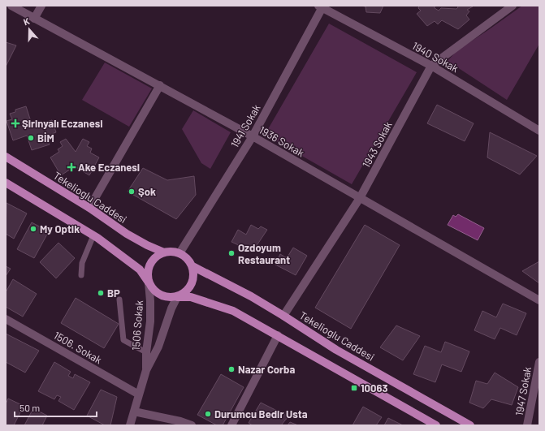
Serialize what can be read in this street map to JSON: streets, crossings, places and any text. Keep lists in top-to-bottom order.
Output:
{
  "streets": {
    "main road": ["Tekelioglu Caddesi"],
    "street": [
      "1940 Sokak",
      "1941 Sokak",
      "1936 Sokak",
      "1943 Sokak",
      "1506 Sokak",
      "1506. Sokak",
      "1947 Sokak"
    ]
  },
  "crossings": [
    ["1940 Sokak", "1941 Sokak"],
    ["1940 Sokak", "1943 Sokak"],
    ["1941 Sokak", "1936 Sokak"],
    ["1941 Sokak", "Tekelioglu Caddesi"],
    ["1941 Sokak", "1506 Sokak"],
    ["1936 Sokak", "1943 Sokak"],
    ["1943 Sokak", "Tekelioglu Caddesi"],
    ["Tekelioglu Caddesi", "1506 Sokak"],
    ["1506 Sokak", "1506. Sokak"]
  ],
  "places": {
    "health": ["Şirinyalı Eczanesi", "Ake Eczanesi"],
    "other": [
      "BİM",
      "Şok",
      "My Optik",
      "Ozdoyum Restaurant",
      "BP",
      "Nazar Corba",
      "Durumcu Bedir Usta"
    ],
    "transit": ["10063"]
  },
  "scale_bar": "50 m",
  "north": "top"
}
